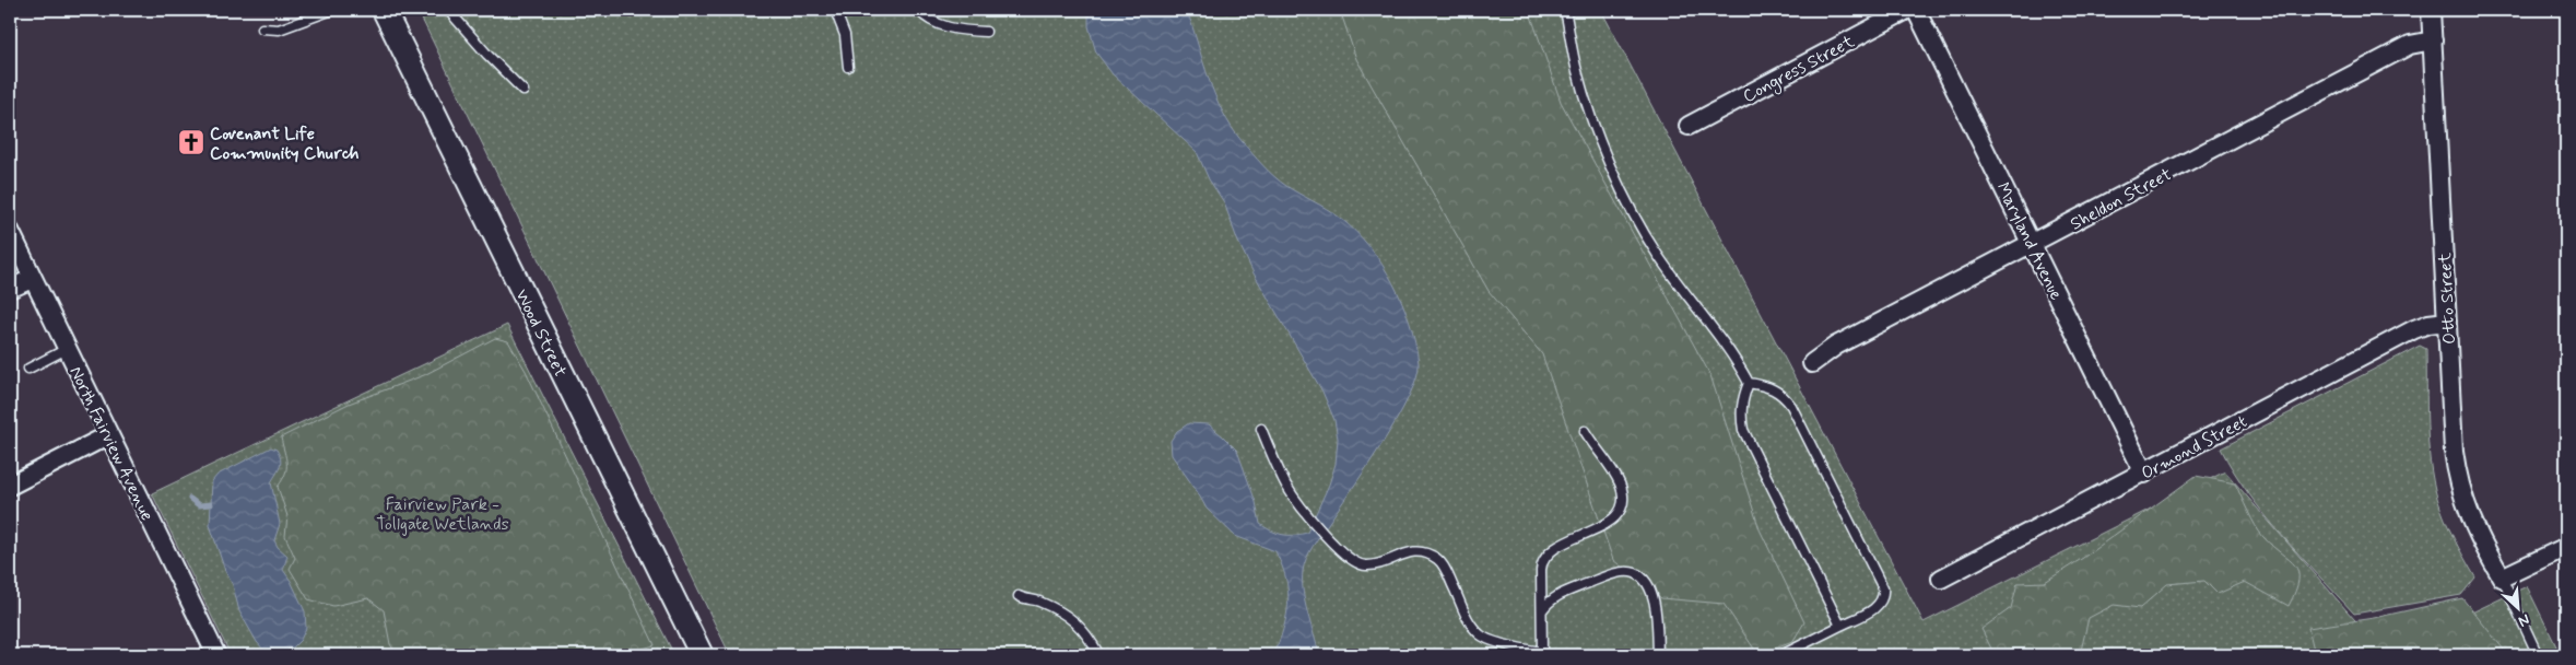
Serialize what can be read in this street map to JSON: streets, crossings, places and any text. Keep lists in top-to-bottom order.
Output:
{
  "streets": {
    "street": [
      "Congress Street",
      "Sheldon Street",
      "Maryland Avenue",
      "Otto Street",
      "Wood Street",
      "North Fairview Avenue",
      "Ormond Street"
    ]
  },
  "crossings": [
    ["Sheldon Street", "Maryland Avenue"],
    ["Sheldon Street", "Otto Street"],
    ["Maryland Avenue", "Ormond Street"],
    ["Otto Street", "Ormond Street"]
  ],
  "parks": ["Fairview Park - Tollgate Wetlands"],
  "places": {
    "church": ["Covenant Life Community Church"]
  },
  "north": "bottom right"
}
